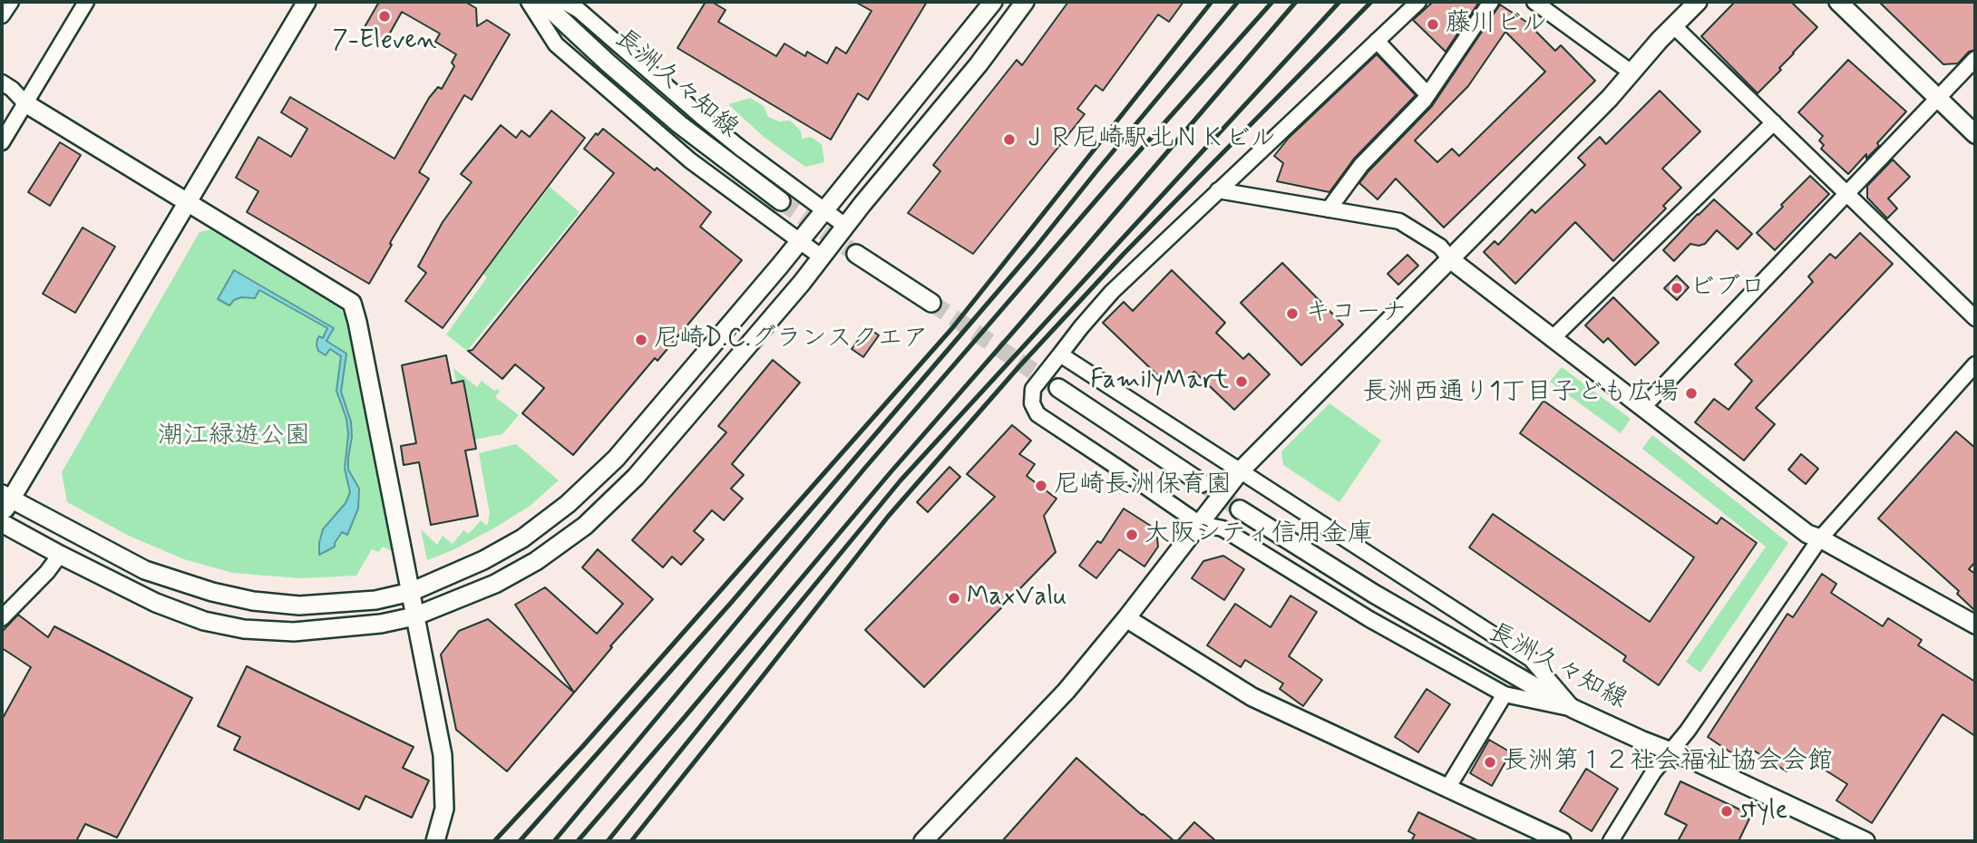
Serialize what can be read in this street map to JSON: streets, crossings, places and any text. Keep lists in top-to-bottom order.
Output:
{
  "streets": {
    "street": ["長洲久々知線"]
  },
  "parks": ["潮江緑遊公園"],
  "places": [
    "7-Eleven",
    "藤川ビル",
    "ＪＲ尼崎駅北ＮＫビル",
    "ビブロ",
    "キコーナ",
    "尼崎D.C.グランスクエア",
    "FamilyMart",
    "長洲西通り1丁目子ども広場",
    "尼崎長洲保育園",
    "大阪シティ信用金庫",
    "MaxValu",
    "長洲第１２社会福祉協会会館",
    "style"
  ]
}
